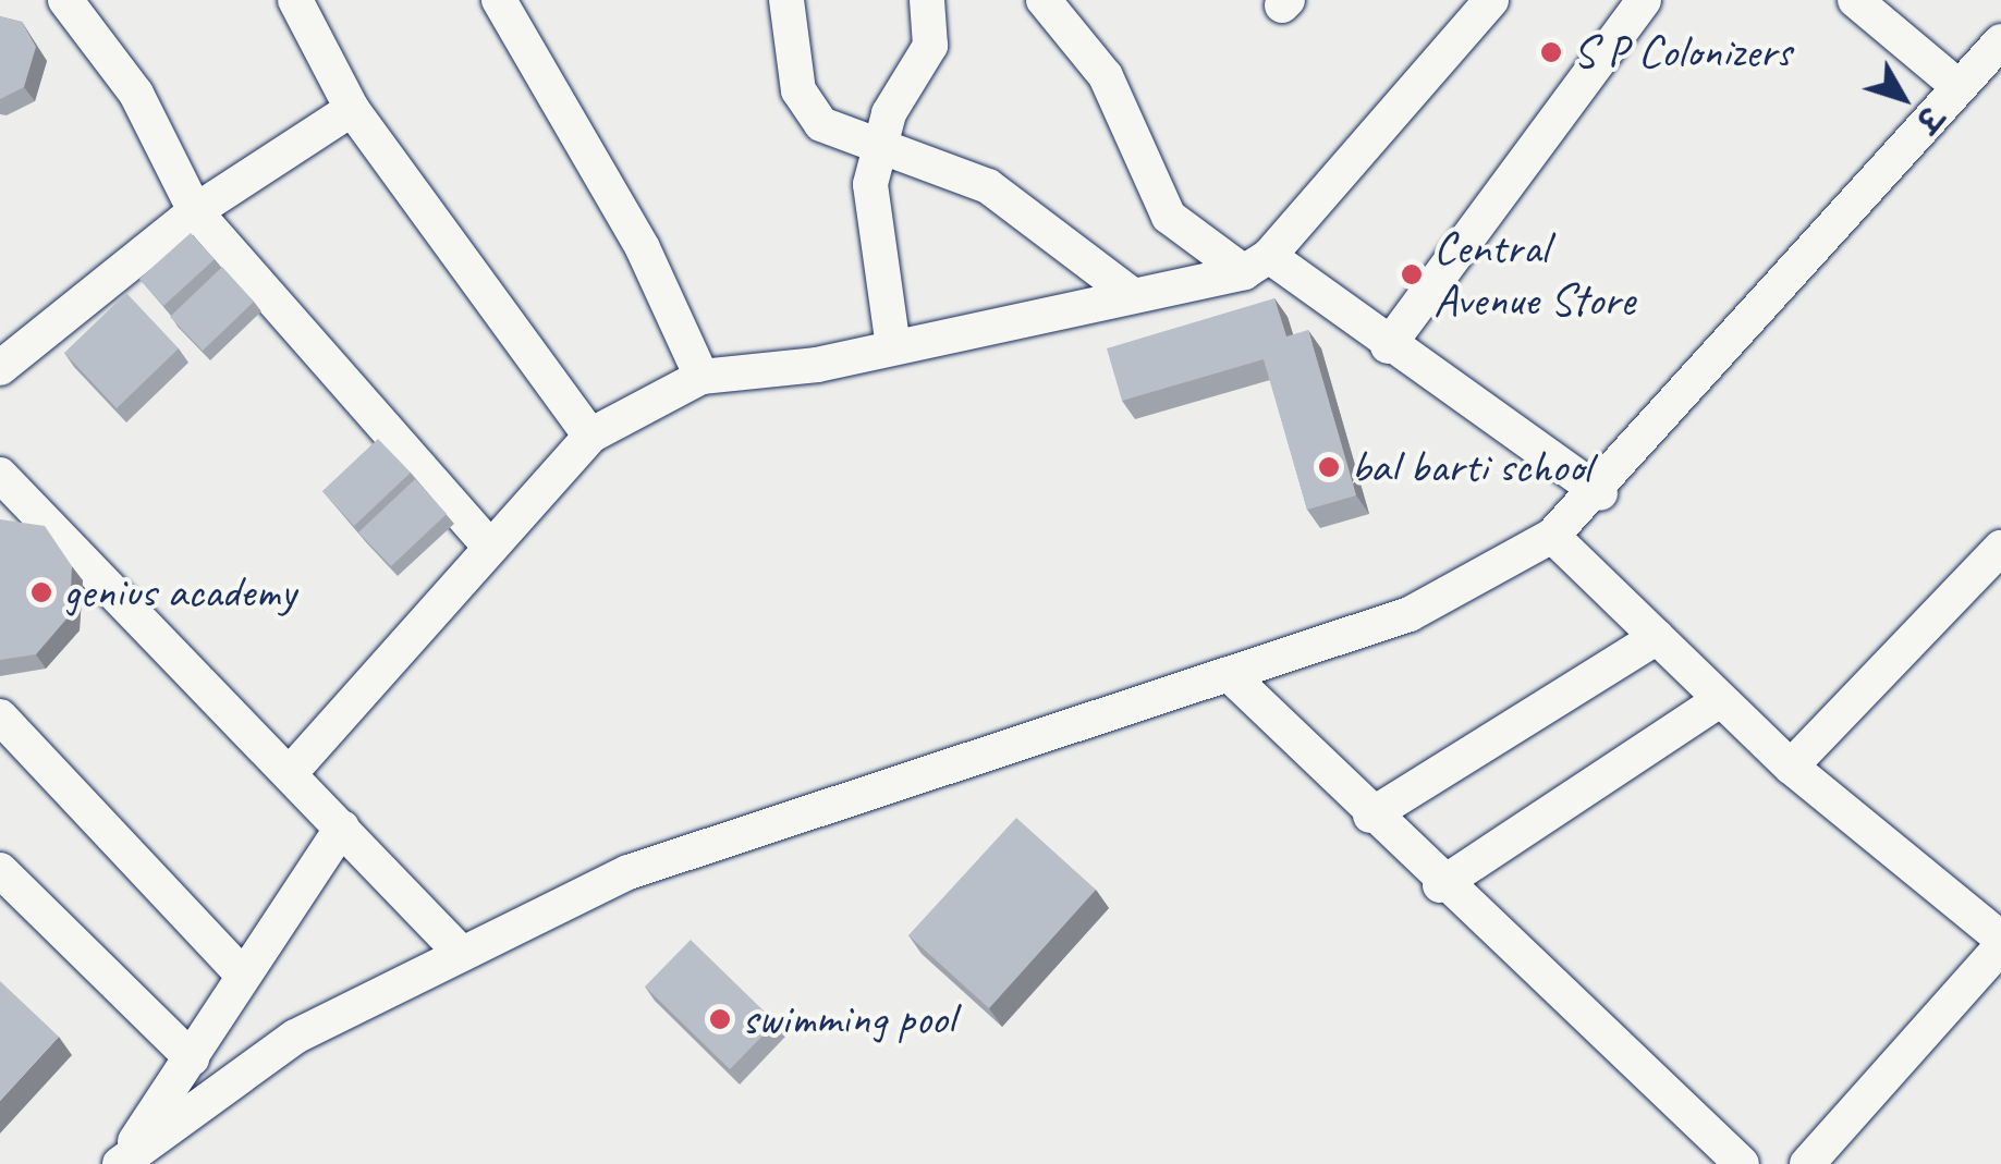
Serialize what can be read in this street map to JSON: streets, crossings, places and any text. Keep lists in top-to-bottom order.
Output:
{
  "places": [
    "S P Colonizers",
    "Central Avenue Store",
    "bal barti school",
    "genius academy",
    "swimming pool"
  ],
  "north": "bottom right"
}
